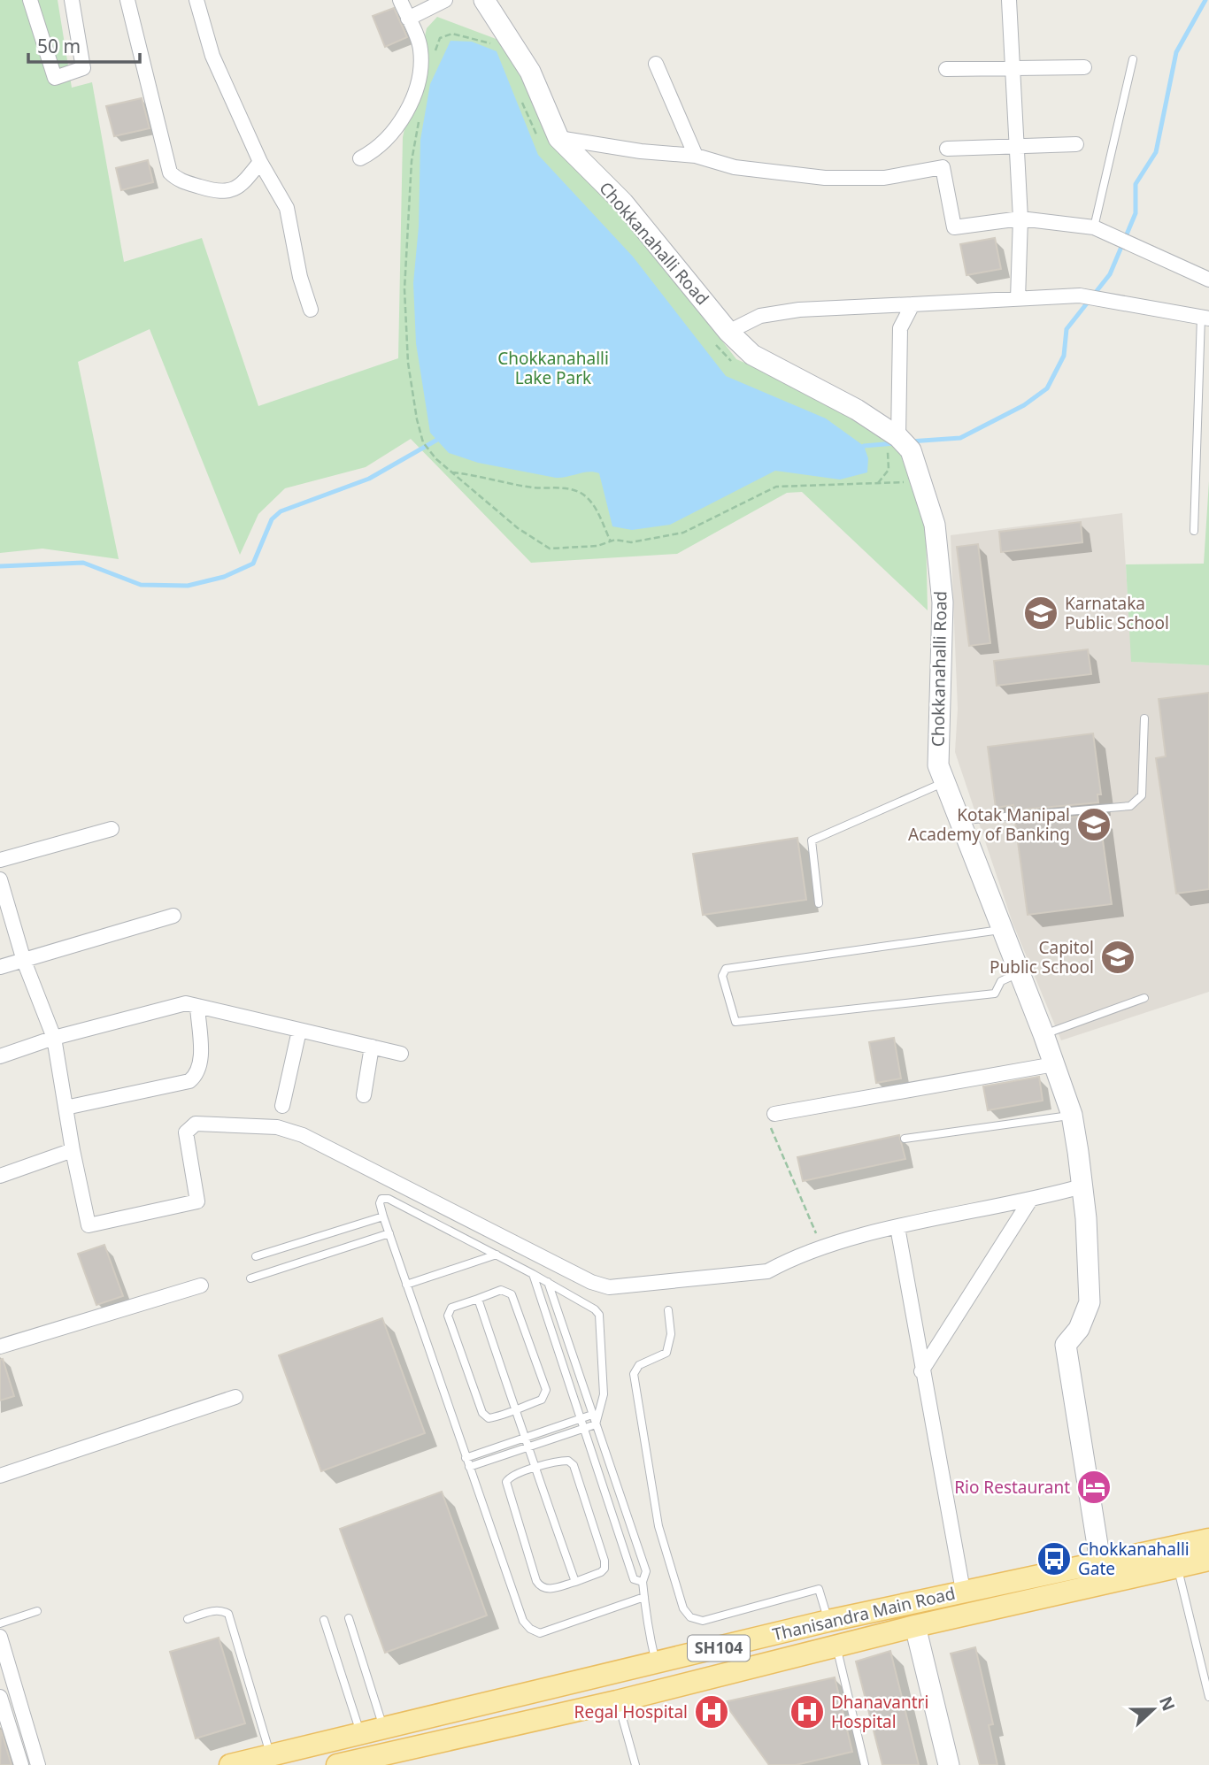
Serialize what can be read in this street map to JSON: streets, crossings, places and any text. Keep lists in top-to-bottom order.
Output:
{
  "streets": {
    "main road": ["Thanisandra Main Road", "SH104"],
    "street": ["Chokkanahalli Road"]
  },
  "crossings": [
    ["Chokkanahalli Road", "Thanisandra Main Road"]
  ],
  "parks": ["Chokkanahalli Lake Park"],
  "places": {
    "school or university": ["Karnataka Public School", "Kotak Manipal Academy of Banking", "Capitol Public School"],
    "hotel": ["Rio Restaurant"],
    "bus stop": ["Chokkanahalli Gate"],
    "hospital": ["Regal Hospital", "Dhanavantri Hospital"]
  },
  "scale_bar": "50 m",
  "north": "right"
}
